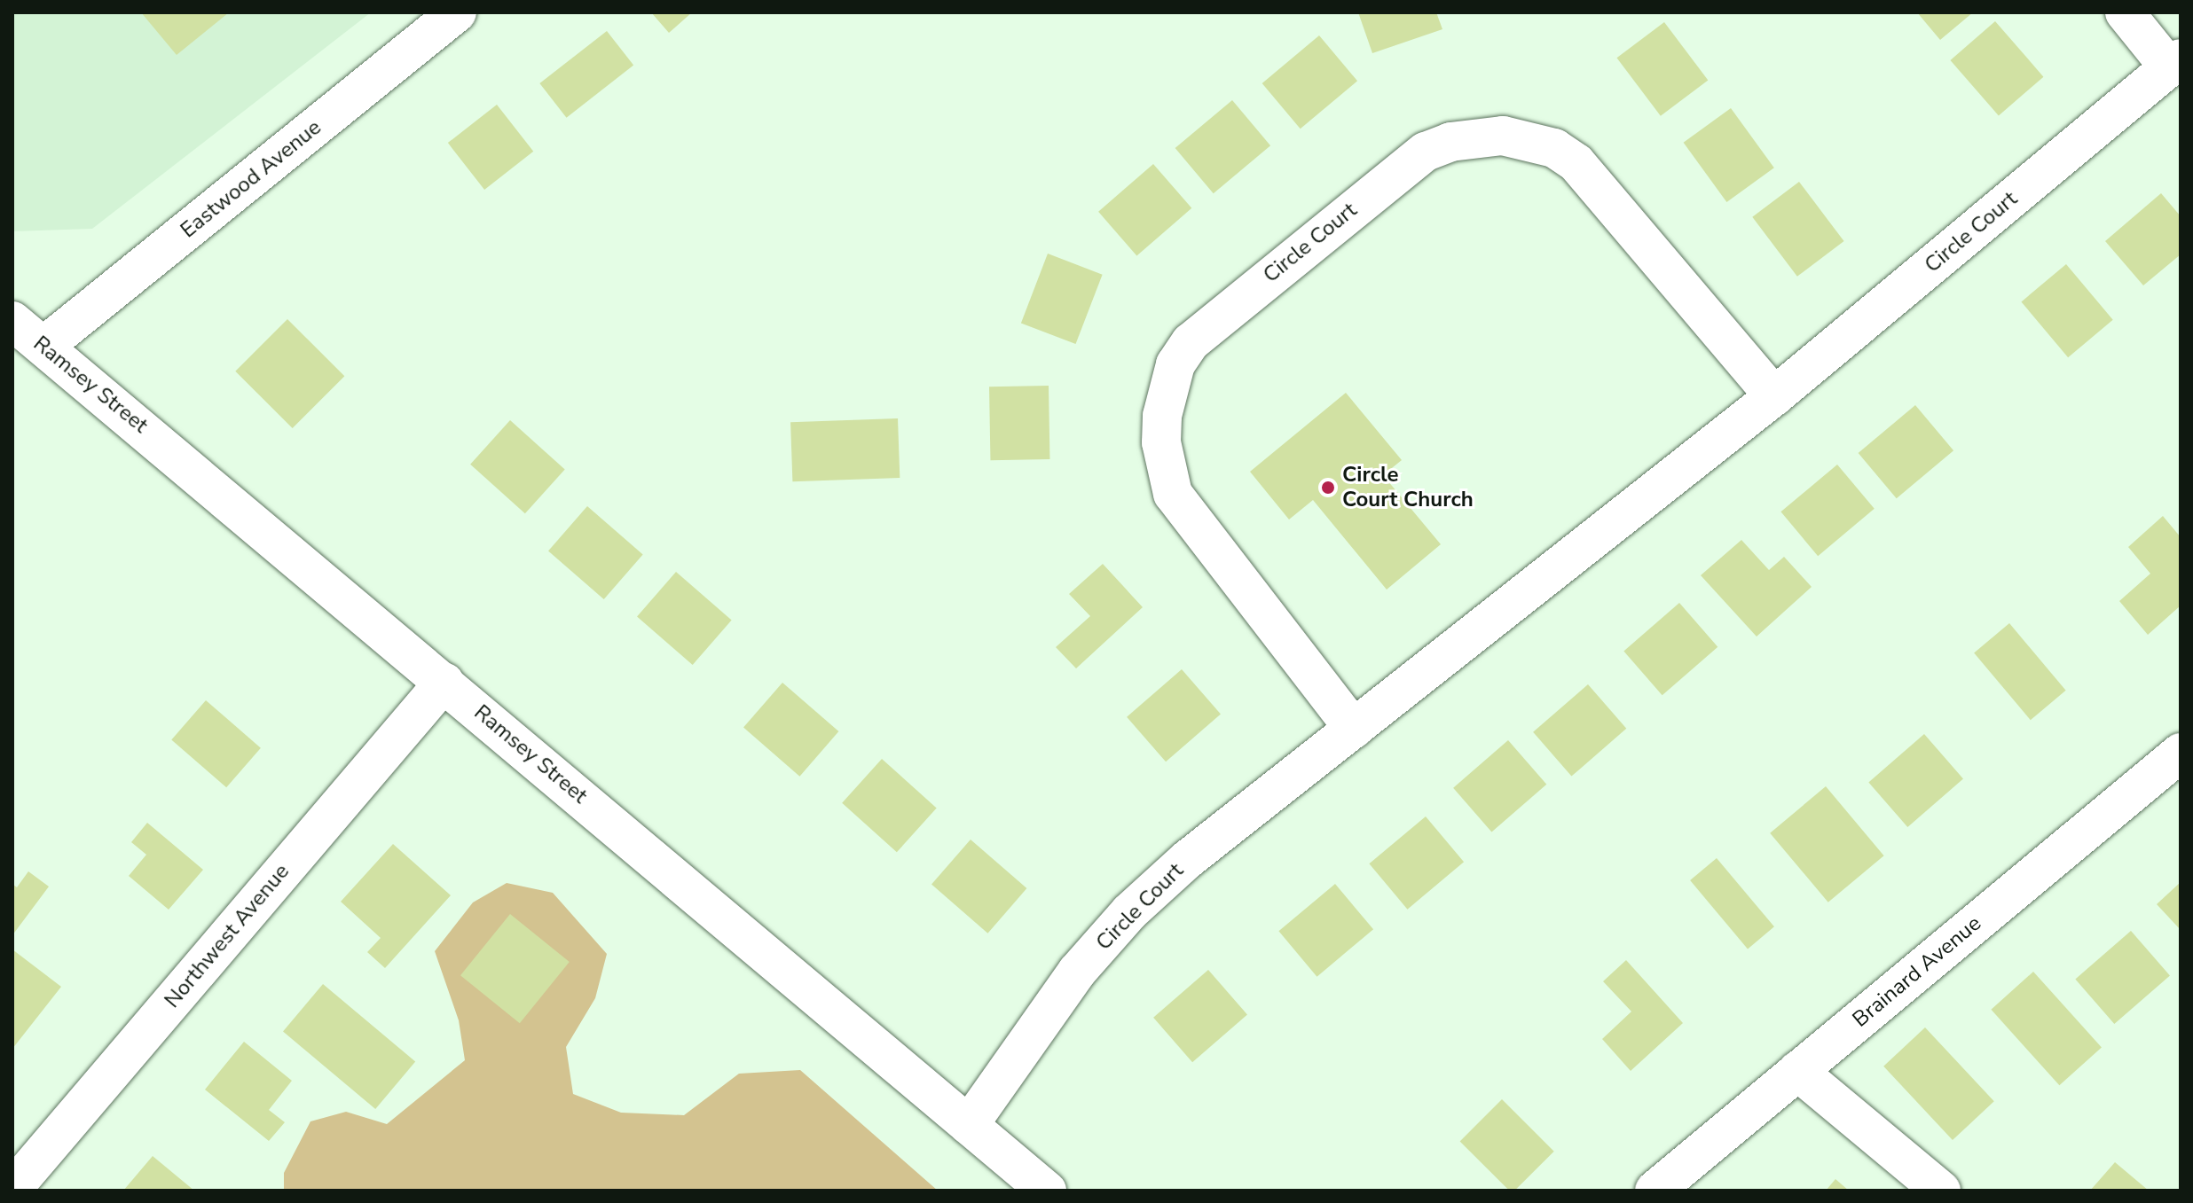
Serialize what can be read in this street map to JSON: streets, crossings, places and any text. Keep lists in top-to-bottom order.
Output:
{
  "streets": {
    "street": [
      "Eastwood Avenue",
      "Circle Court",
      "Ramsey Street",
      "Northwest Avenue",
      "Brainard Avenue"
    ]
  },
  "crossings": [
    ["Eastwood Avenue", "Ramsey Street"],
    ["Circle Court", "Ramsey Street"],
    ["Ramsey Street", "Northwest Avenue"]
  ],
  "places": ["Circle Court Church"]
}
